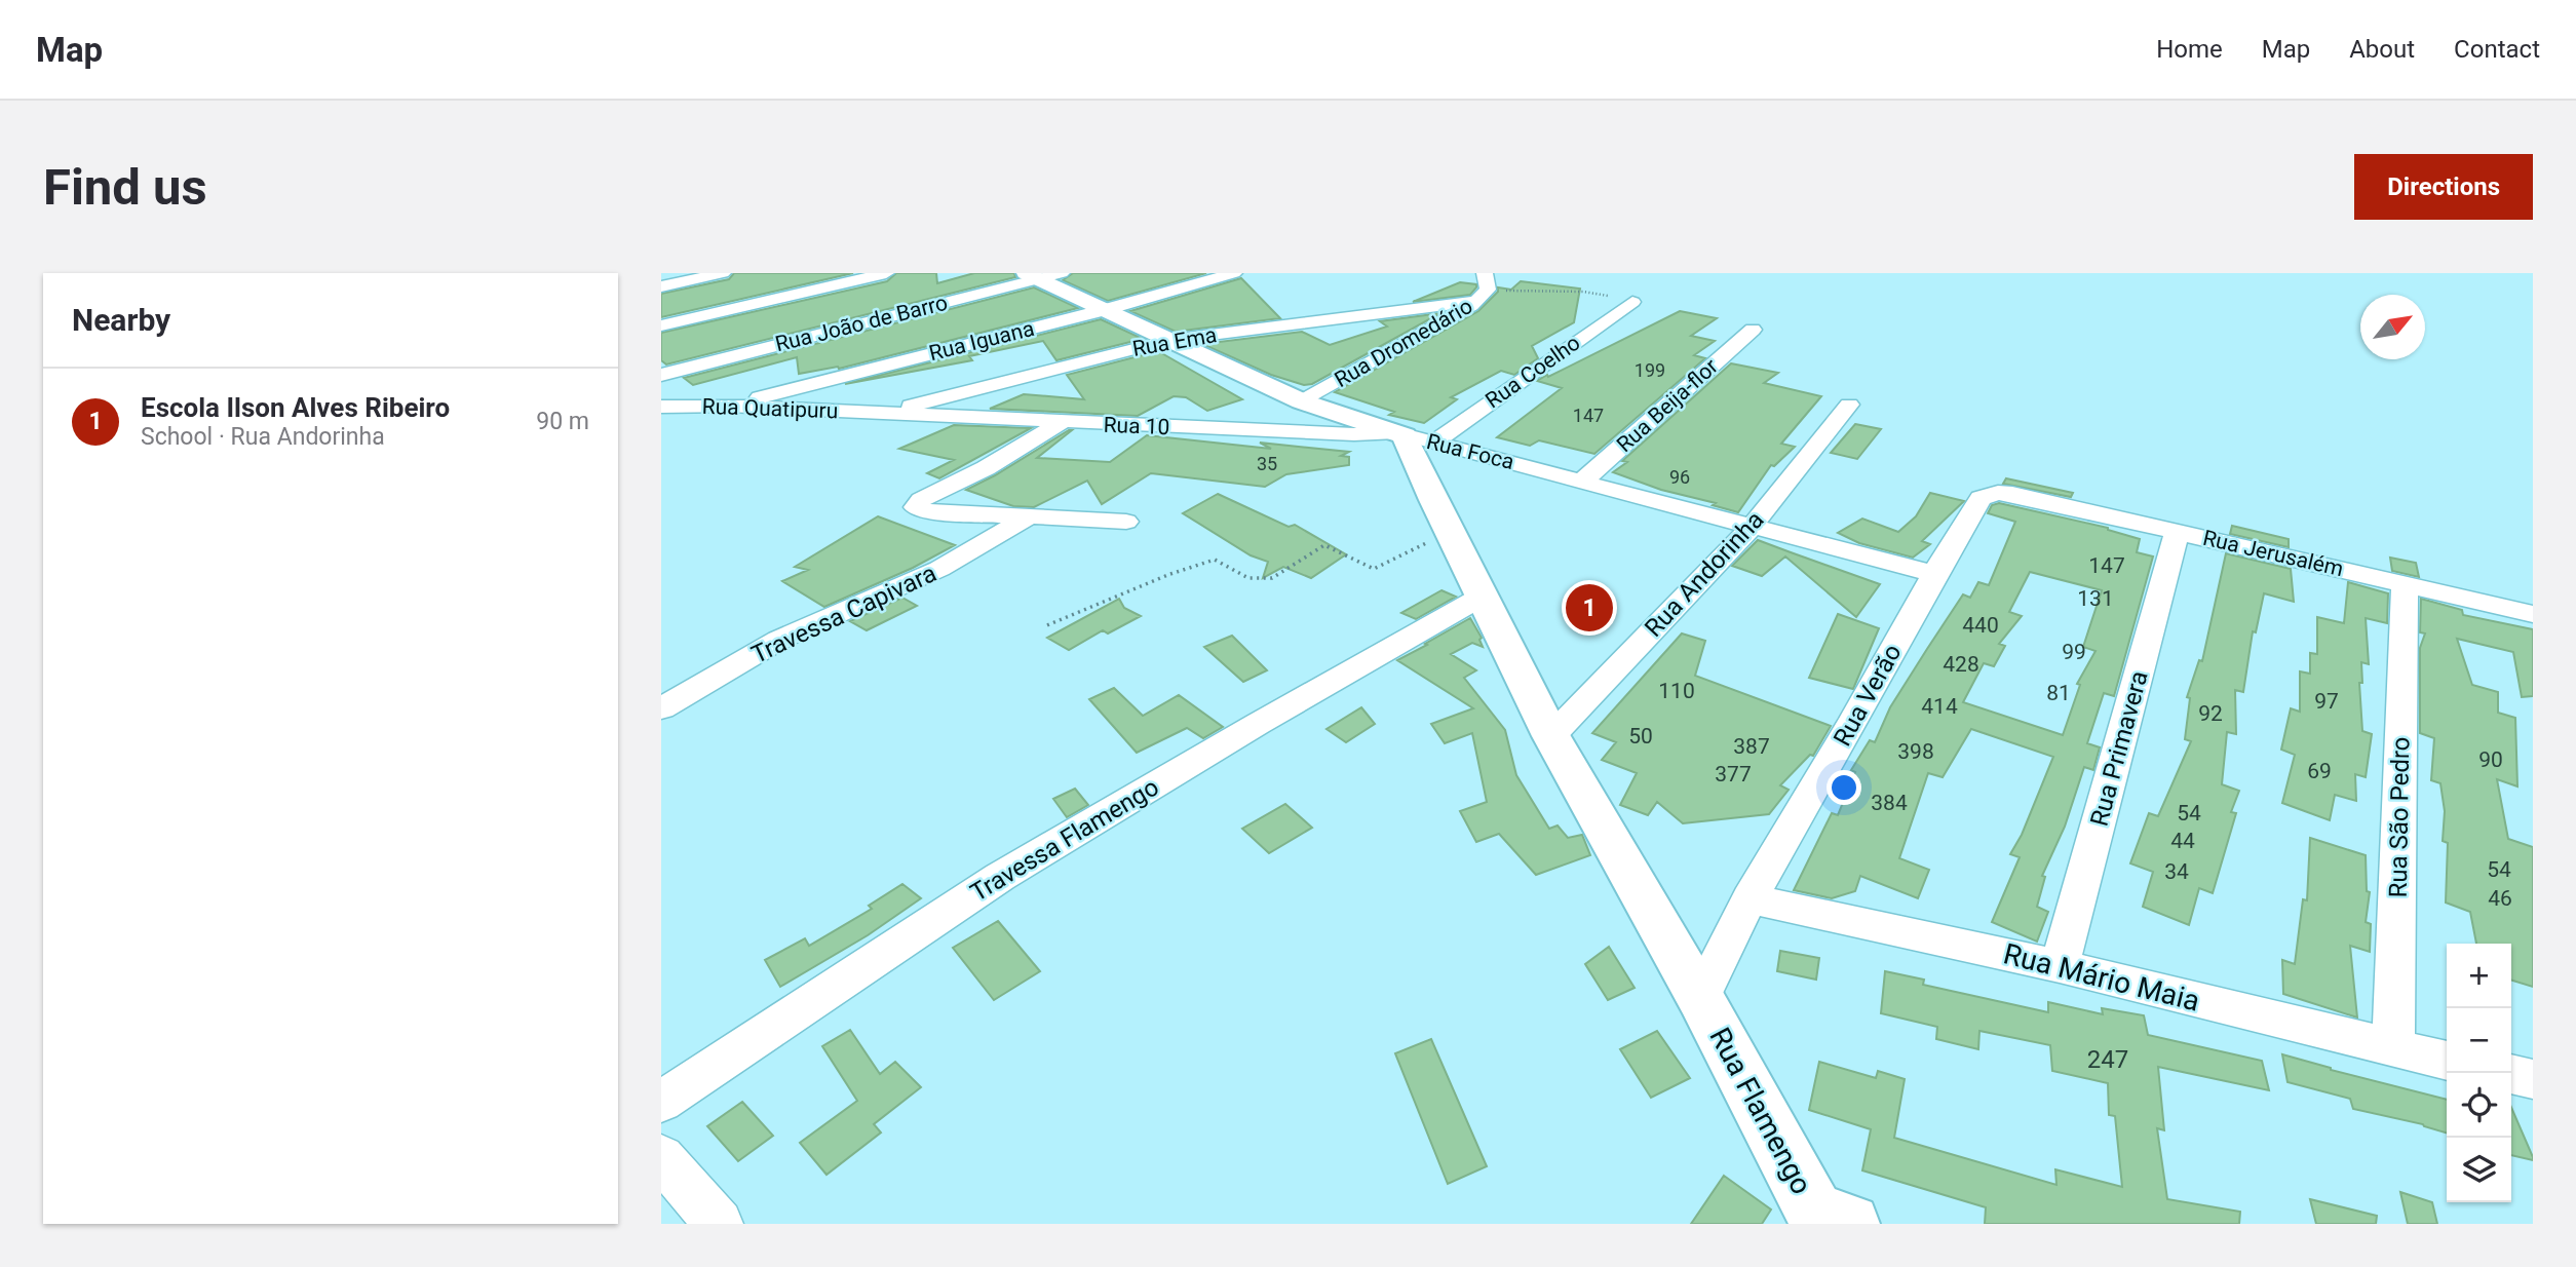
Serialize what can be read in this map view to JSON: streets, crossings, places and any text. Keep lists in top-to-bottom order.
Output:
{
  "streets": {
    "street": [
      "Rua João de Barro",
      "Rua Iguana",
      "Rua Ema",
      "Rua Dromedário",
      "Rua Coelho",
      "Rua Beija-flor",
      "Rua Quatipuru",
      "Rua 10",
      "Rua Foca",
      "Rua Jerusalém",
      "Rua Andorinha",
      "Travessa Capivara",
      "Rua Verão",
      "Rua Primavera",
      "Rua São Pedro",
      "Travessa Flamengo",
      "Rua Mário Maia",
      "Rua Flamengo"
    ]
  },
  "crossings": [
    ["Rua João de Barro", "Rua Foca"],
    ["Rua Iguana", "Rua Quatipuru"],
    ["Rua Iguana", "Rua Foca"],
    ["Rua Ema", "Rua Dromedário"],
    ["Rua Ema", "Rua Quatipuru"],
    ["Rua Ema", "Rua 10"],
    ["Rua Ema", "Rua Foca"],
    ["Rua Dromedário", "Rua Foca"],
    ["Rua Coelho", "Rua 10"],
    ["Rua Coelho", "Rua Foca"],
    ["Rua Coelho", "Rua Flamengo"],
    ["Rua Beija-flor", "Rua Foca"],
    ["Rua Quatipuru", "Rua 10"],
    ["Rua 10", "Rua Foca"],
    ["Rua 10", "Rua Flamengo"],
    ["Rua Foca", "Rua Andorinha"],
    ["Rua Foca", "Rua Verão"],
    ["Rua Foca", "Rua Flamengo"],
    ["Rua Jerusalém", "Rua Verão"],
    ["Rua Jerusalém", "Rua Primavera"],
    ["Rua Jerusalém", "Rua São Pedro"],
    ["Rua Andorinha", "Rua Flamengo"],
    ["Rua Verão", "Rua Mário Maia"],
    ["Rua Verão", "Rua Flamengo"],
    ["Rua Primavera", "Rua Mário Maia"],
    ["Rua São Pedro", "Rua Mário Maia"],
    ["Travessa Flamengo", "Rua Flamengo"]
  ],
  "house_numbers": [
    "199",
    "147",
    "35",
    "96",
    "147",
    "131",
    "440",
    "99",
    "428",
    "110",
    "81",
    "97",
    "414",
    "92",
    "50",
    "387",
    "398",
    "90",
    "69",
    "377",
    "384",
    "54",
    "44",
    "54",
    "34",
    "46",
    "247"
  ],
  "north": "top right",
  "page": {
    "header": "Map",
    "nav": [
      "Home",
      "Map",
      "About",
      "Contact"
    ],
    "buttons": "Directions",
    "title": "Find us",
    "heading": "Nearby",
    "list": [
      {
        "mark": "1",
        "name": "Escola Ilson Alves Ribeiro",
        "note": "School · Rua Andorinha",
        "value": "90 m"
      }
    ],
    "pins": "1",
    "map_buttons": ["+", "−"]
  }
}
